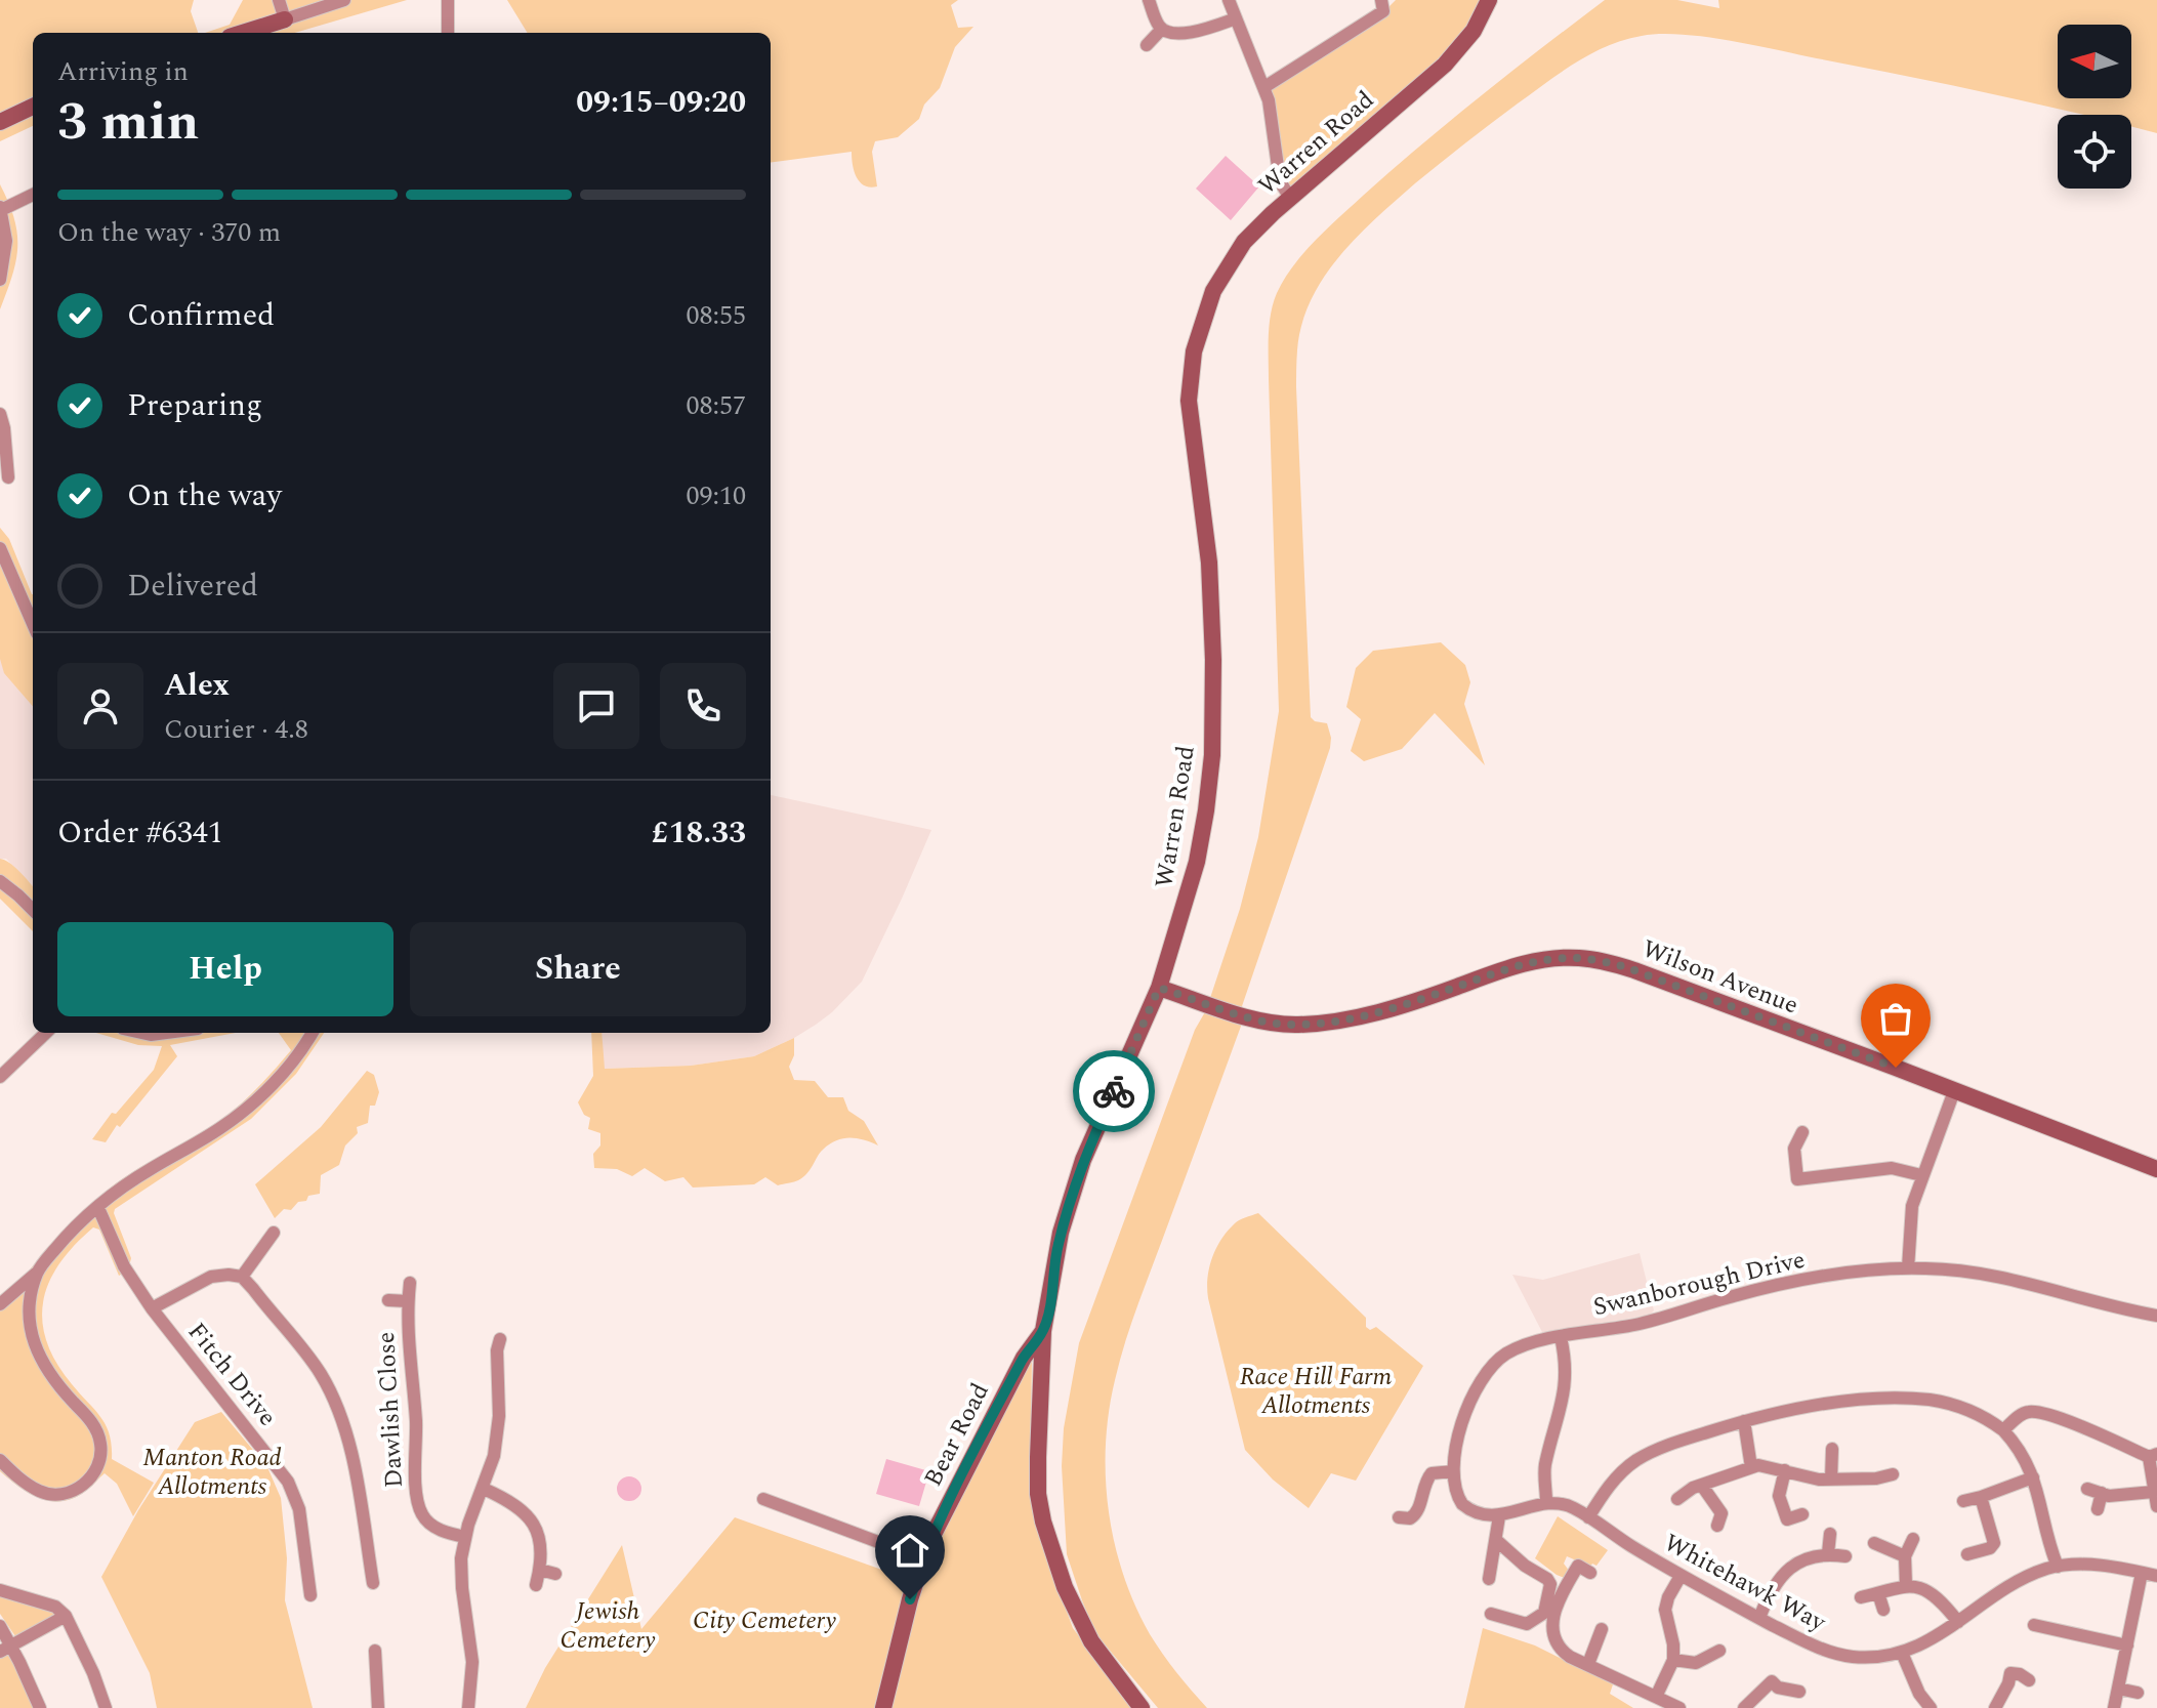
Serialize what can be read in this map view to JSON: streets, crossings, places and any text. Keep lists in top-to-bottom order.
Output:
{
  "streets": {
    "street": [
      "Warren Road",
      "Wilson Avenue",
      "Swanborough Drive",
      "Fitch Drive",
      "Dawlish Close",
      "Bear Road",
      "Whitehawk Way"
    ]
  },
  "crossings": [
    ["Warren Road", "Wilson Avenue"],
    ["Warren Road", "Bear Road"]
  ],
  "parks": [
    "Race Hill Farm Allotments",
    "Manton Road Allotments",
    "Jewish Cemetery",
    "City Cemetery"
  ],
  "north": "left",
  "page": {
    "heading": ["3 min", "Arriving in", "09:15–09:20"],
    "panel": [
      "Alex",
      "Courier · 4.8",
      "Order #6341",
      "£18.33"
    ],
    "bar": "On the way · 370 m",
    "list": [
      ["Confirmed", "08:55"],
      ["Preparing", "08:57"],
      ["On the way", "09:10"],
      "Delivered"
    ],
    "buttons": ["Help", "Share"]
  }
}
